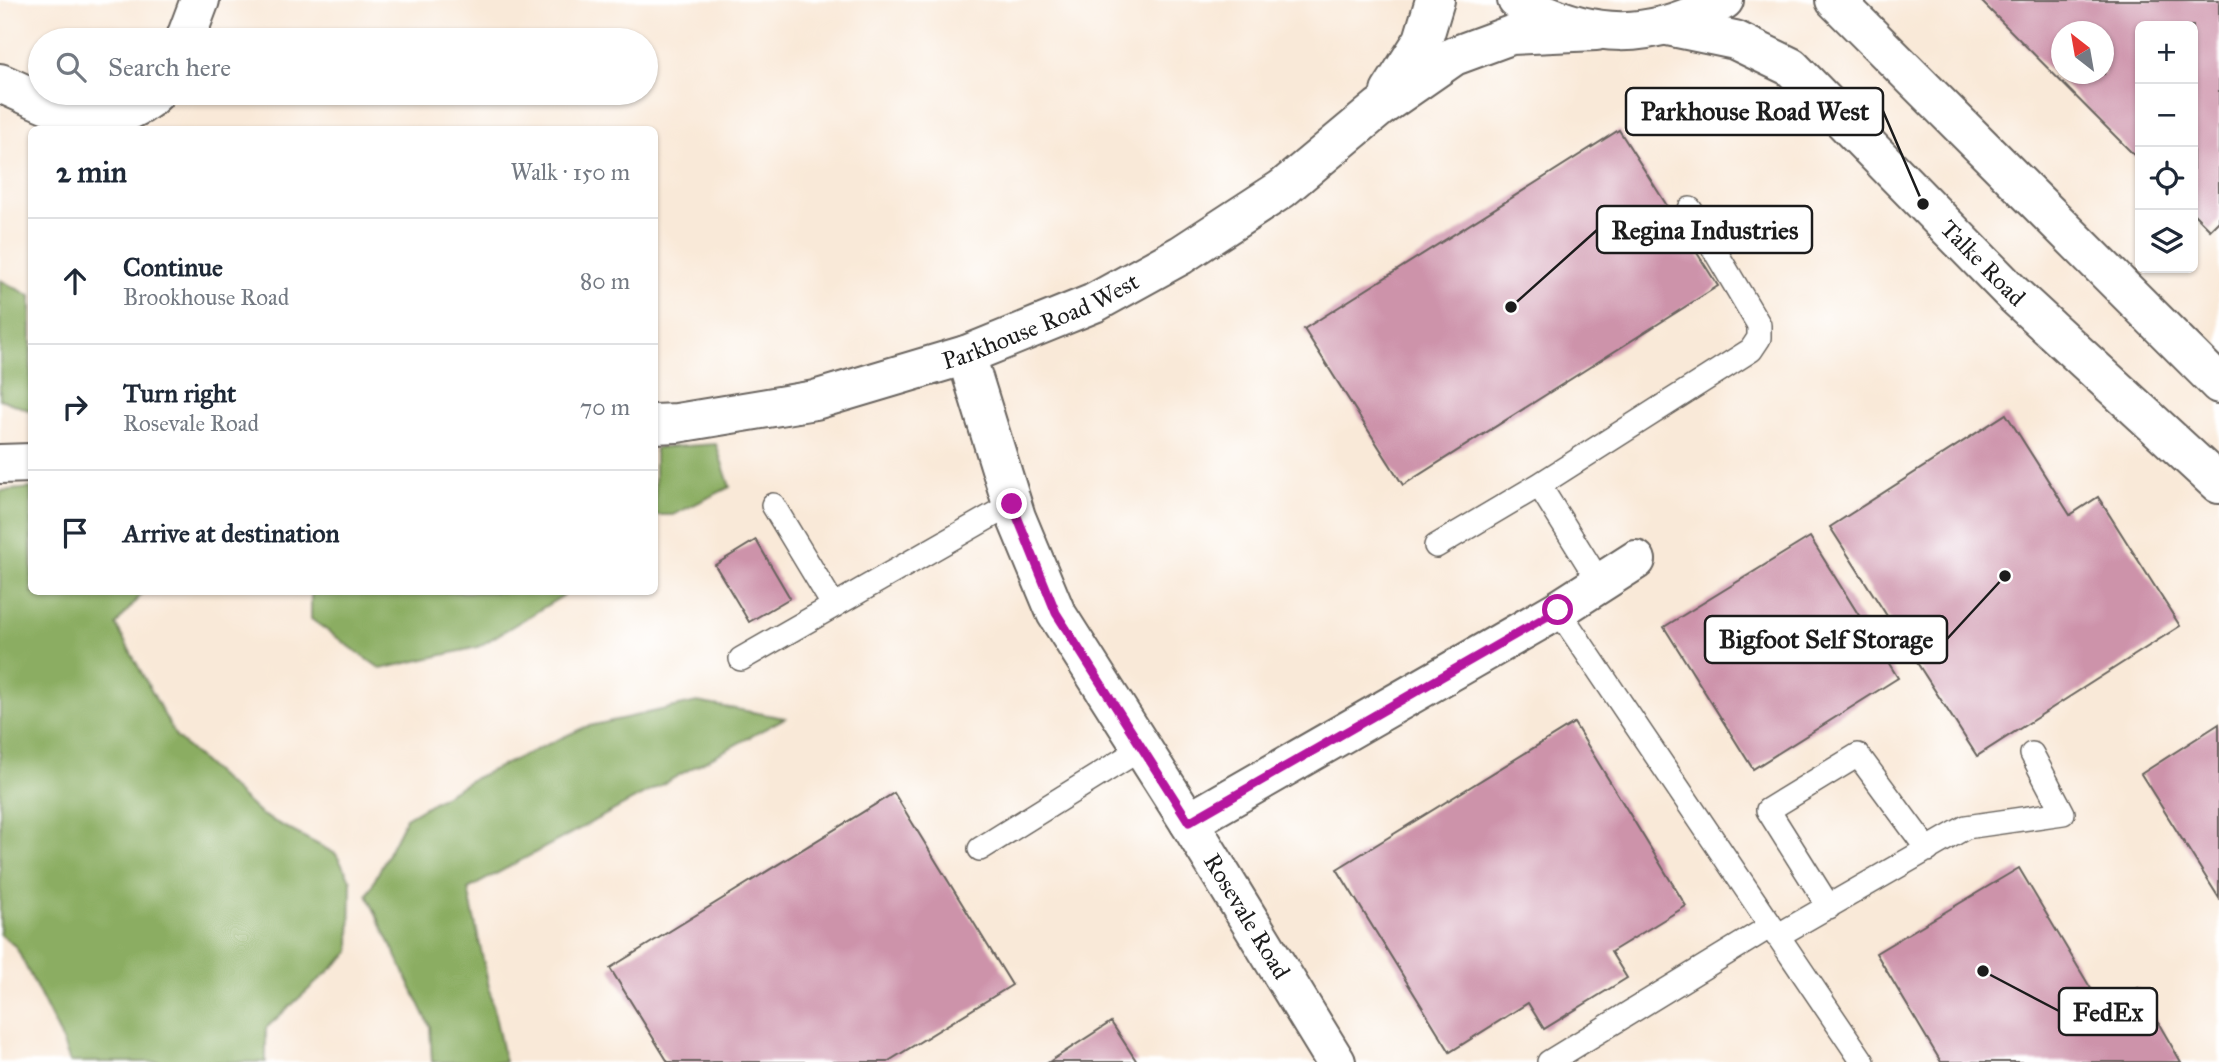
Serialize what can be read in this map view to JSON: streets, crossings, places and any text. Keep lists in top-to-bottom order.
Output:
{
  "streets": {
    "main road": ["Talke Road", "Parkhouse Road West", "Rosevale Road"]
  },
  "crossings": [
    ["Parkhouse Road West", "Rosevale Road"]
  ],
  "places": [
    "Parkhouse Road West",
    "Regina Industries",
    "Bigfoot Self Storage",
    "FedEx"
  ],
  "north": "top left",
  "page": {
    "map_buttons": ["+", "−"],
    "search": "Search here",
    "heading": ["2 min", "Walk · 150 m"],
    "list": [
      ["Continue", "Brookhouse Road", "80 m"],
      ["Turn right", "Rosevale Road", "70 m"],
      "Arrive at destination"
    ]
  }
}
